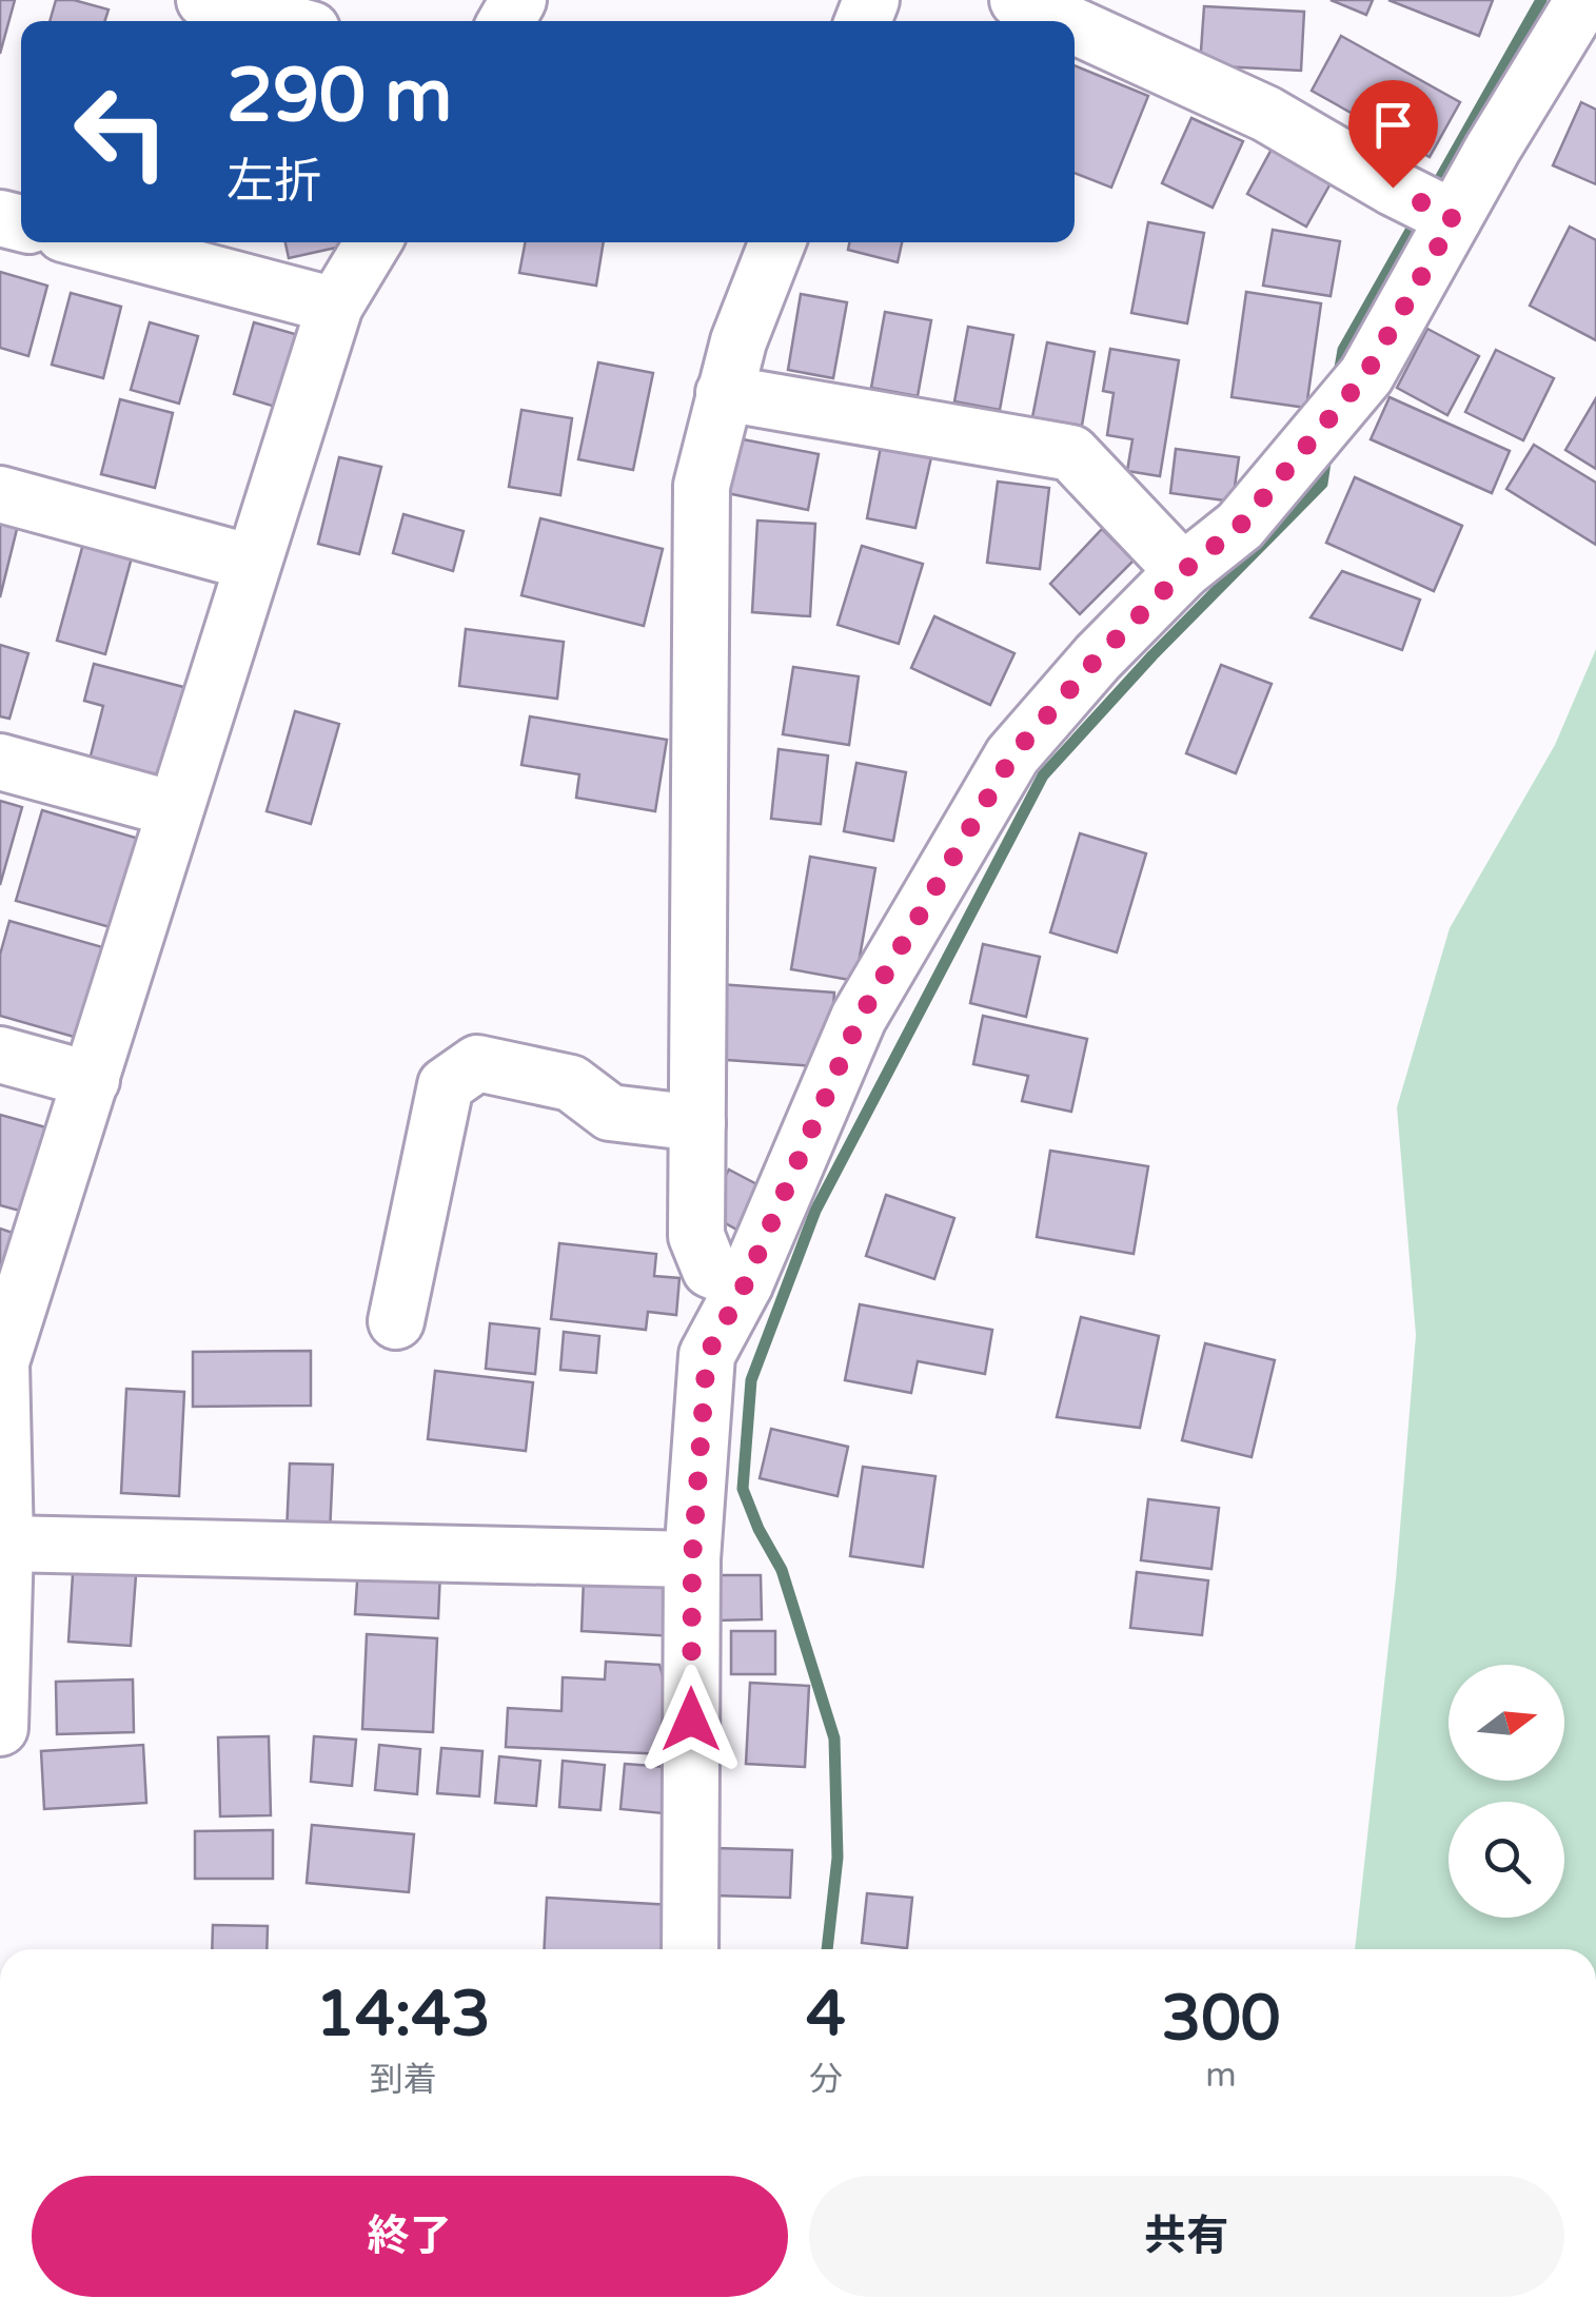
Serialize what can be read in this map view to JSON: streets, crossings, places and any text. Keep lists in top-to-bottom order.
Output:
{
  "north": "right",
  "page": {
    "turn": ["290 m", "左折"],
    "eta": [
      "14:43",
      "到着",
      "4",
      "分",
      "300",
      "m"
    ],
    "buttons": ["終了", "共有"]
  }
}
